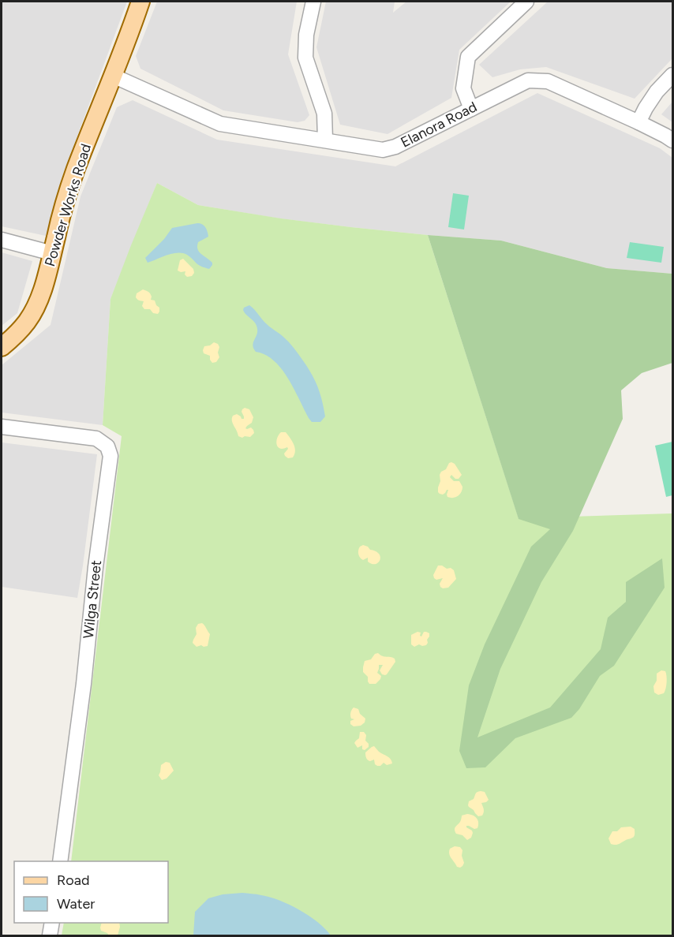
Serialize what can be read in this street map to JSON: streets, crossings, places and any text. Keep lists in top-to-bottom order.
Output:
{
  "streets": {
    "main road": ["Powder Works Road"],
    "street": ["Elanora Road", "Wilga Street"]
  },
  "crossings": [
    ["Elanora Road", "Powder Works Road"]
  ],
  "legend": ["Road", "Water"]
}
